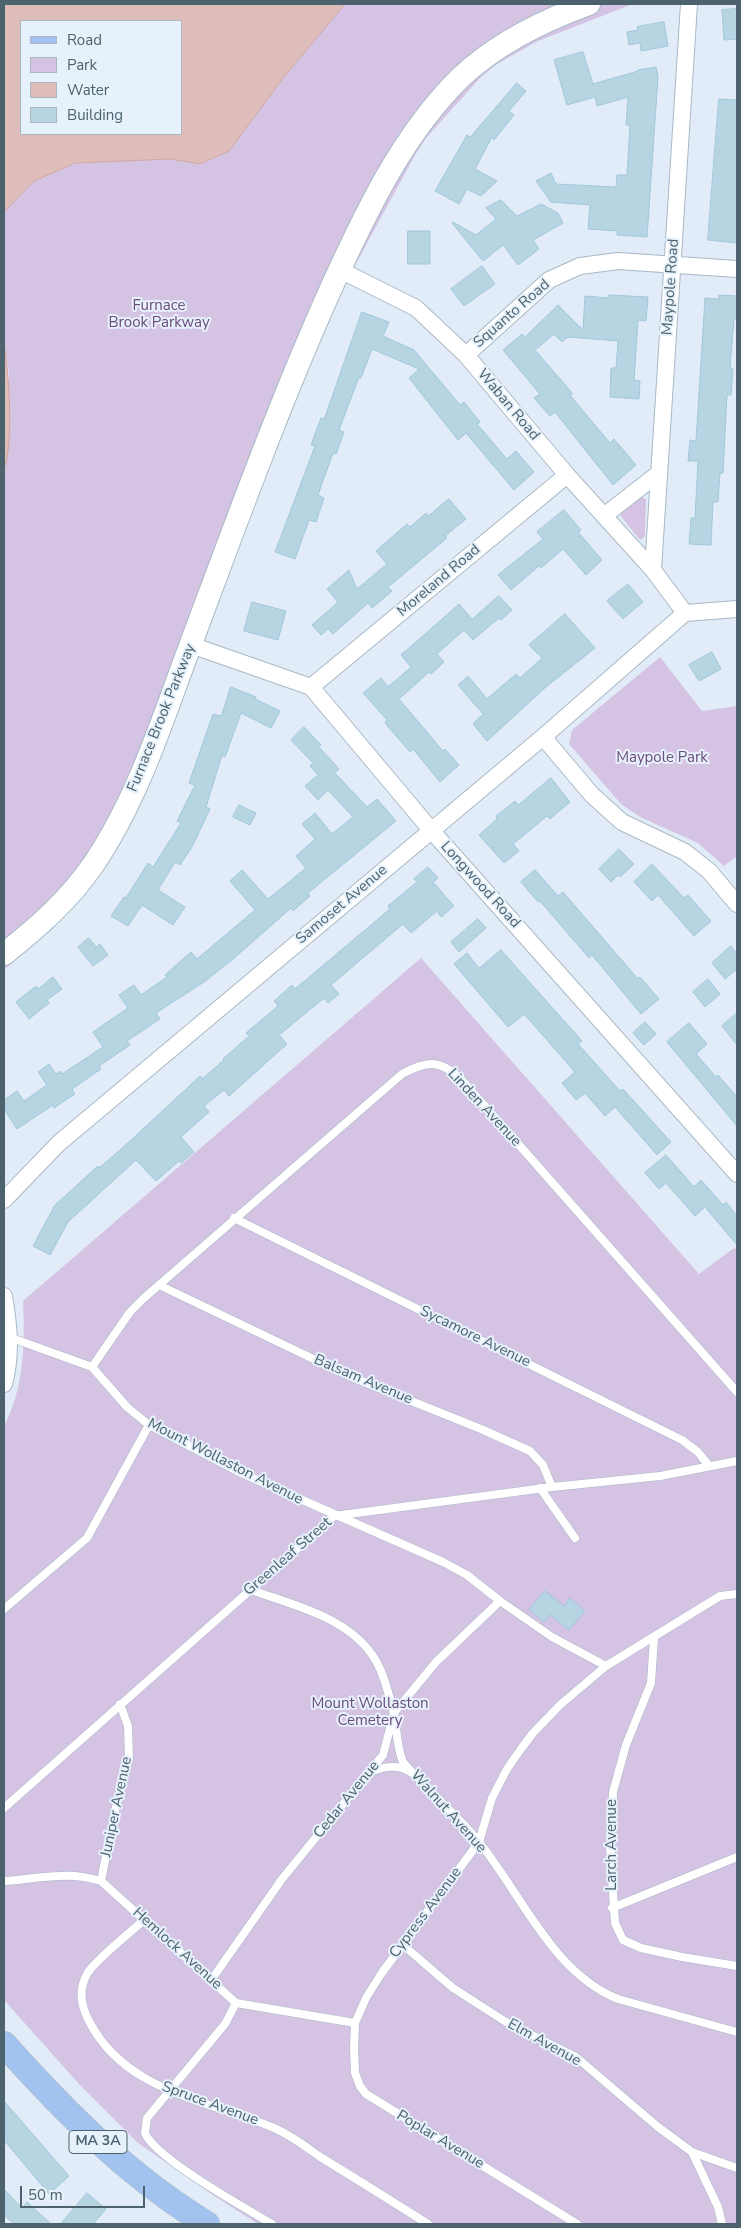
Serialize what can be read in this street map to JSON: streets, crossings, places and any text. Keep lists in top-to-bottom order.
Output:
{
  "streets": {
    "main road": ["Furnace Brook Parkway", "MA 3A"],
    "street": [
      "Maypole Road",
      "Squanto Road",
      "Waban Road",
      "Moreland Road",
      "Longwood Road",
      "Samoset Avenue"
    ],
    "lane": [
      "Linden Avenue",
      "Sycamore Avenue",
      "Balsam Avenue",
      "Mount Wollaston Avenue",
      "Greenleaf Street",
      "Cedar Avenue",
      "Juniper Avenue",
      "Walnut Avenue",
      "Larch Avenue",
      "Cypress Avenue",
      "Hemlock Avenue",
      "Elm Avenue",
      "Spruce Avenue",
      "Poplar Avenue"
    ]
  },
  "crossings": [
    ["Maypole Road", "Squanto Road"],
    ["Maypole Road", "Waban Road"],
    ["Squanto Road", "Waban Road"],
    ["Waban Road", "Moreland Road"],
    ["Waban Road", "Furnace Brook Parkway"],
    ["Moreland Road", "Longwood Road"],
    ["Longwood Road", "Samoset Avenue"],
    ["Linden Avenue", "Sycamore Avenue"],
    ["Linden Avenue", "Balsam Avenue"],
    ["Linden Avenue", "Mount Wollaston Avenue"],
    ["Sycamore Avenue", "Greenleaf Street"],
    ["Balsam Avenue", "Greenleaf Street"],
    ["Mount Wollaston Avenue", "Greenleaf Street"],
    ["Mount Wollaston Avenue", "Cedar Avenue"],
    ["Mount Wollaston Avenue", "Cypress Avenue"],
    ["Greenleaf Street", "Juniper Avenue"],
    ["Greenleaf Street", "Walnut Avenue"],
    ["Cedar Avenue", "Walnut Avenue"],
    ["Cedar Avenue", "Hemlock Avenue"],
    ["Cedar Avenue", "Spruce Avenue"],
    ["Juniper Avenue", "Hemlock Avenue"],
    ["Walnut Avenue", "Cypress Avenue"],
    ["Larch Avenue", "Cypress Avenue"],
    ["Cypress Avenue", "Hemlock Avenue"],
    ["Cypress Avenue", "Elm Avenue"],
    ["Cypress Avenue", "Poplar Avenue"],
    ["Hemlock Avenue", "Spruce Avenue"],
    ["Hemlock Avenue", "Poplar Avenue"]
  ],
  "parks": ["Furnace Brook Parkway", "Maypole Park", "Mount Wollaston Cemetery"],
  "legend": [
    "Road",
    "Park",
    "Water",
    "Building"
  ],
  "scale_bar": "50 m"
}
